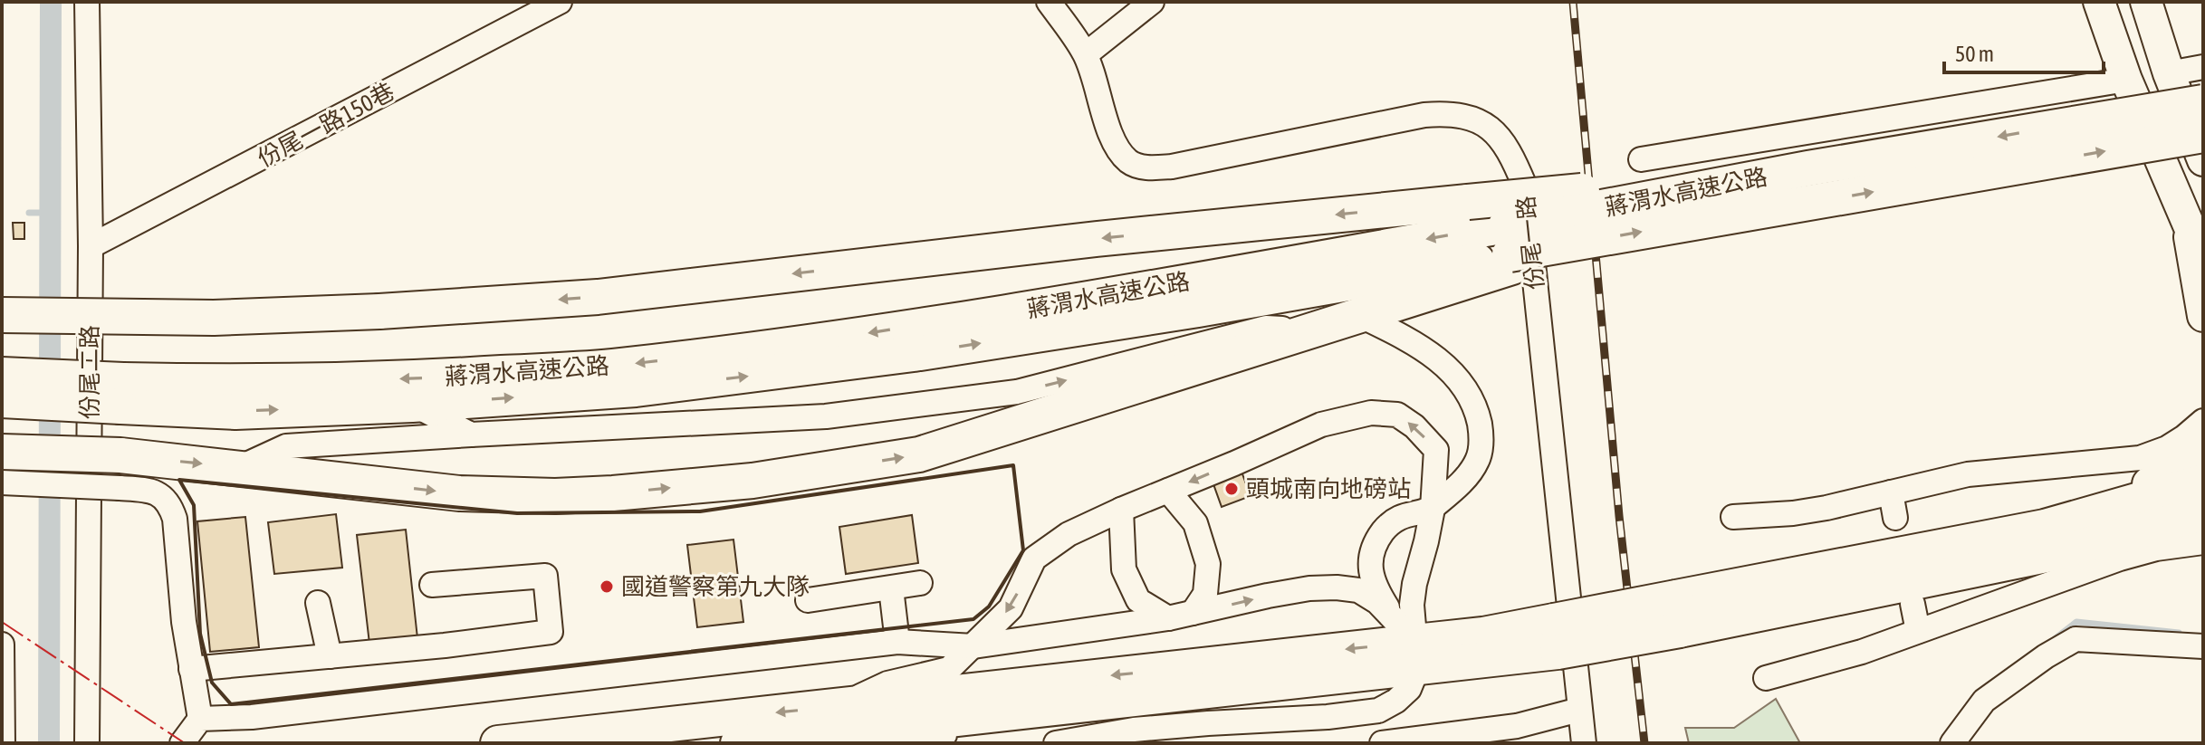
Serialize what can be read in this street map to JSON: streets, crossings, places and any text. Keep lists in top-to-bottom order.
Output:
{
  "streets": {
    "highway": ["蔣渭水高速公路"],
    "street": ["份尾一路150巷", "份尾一路", "份尾二路"]
  },
  "crossings": [
    ["份尾一路150巷", "份尾二路"]
  ],
  "places": ["頭城南向地磅站", "國道警察第九大隊"],
  "scale_bar": "50 m"
}
